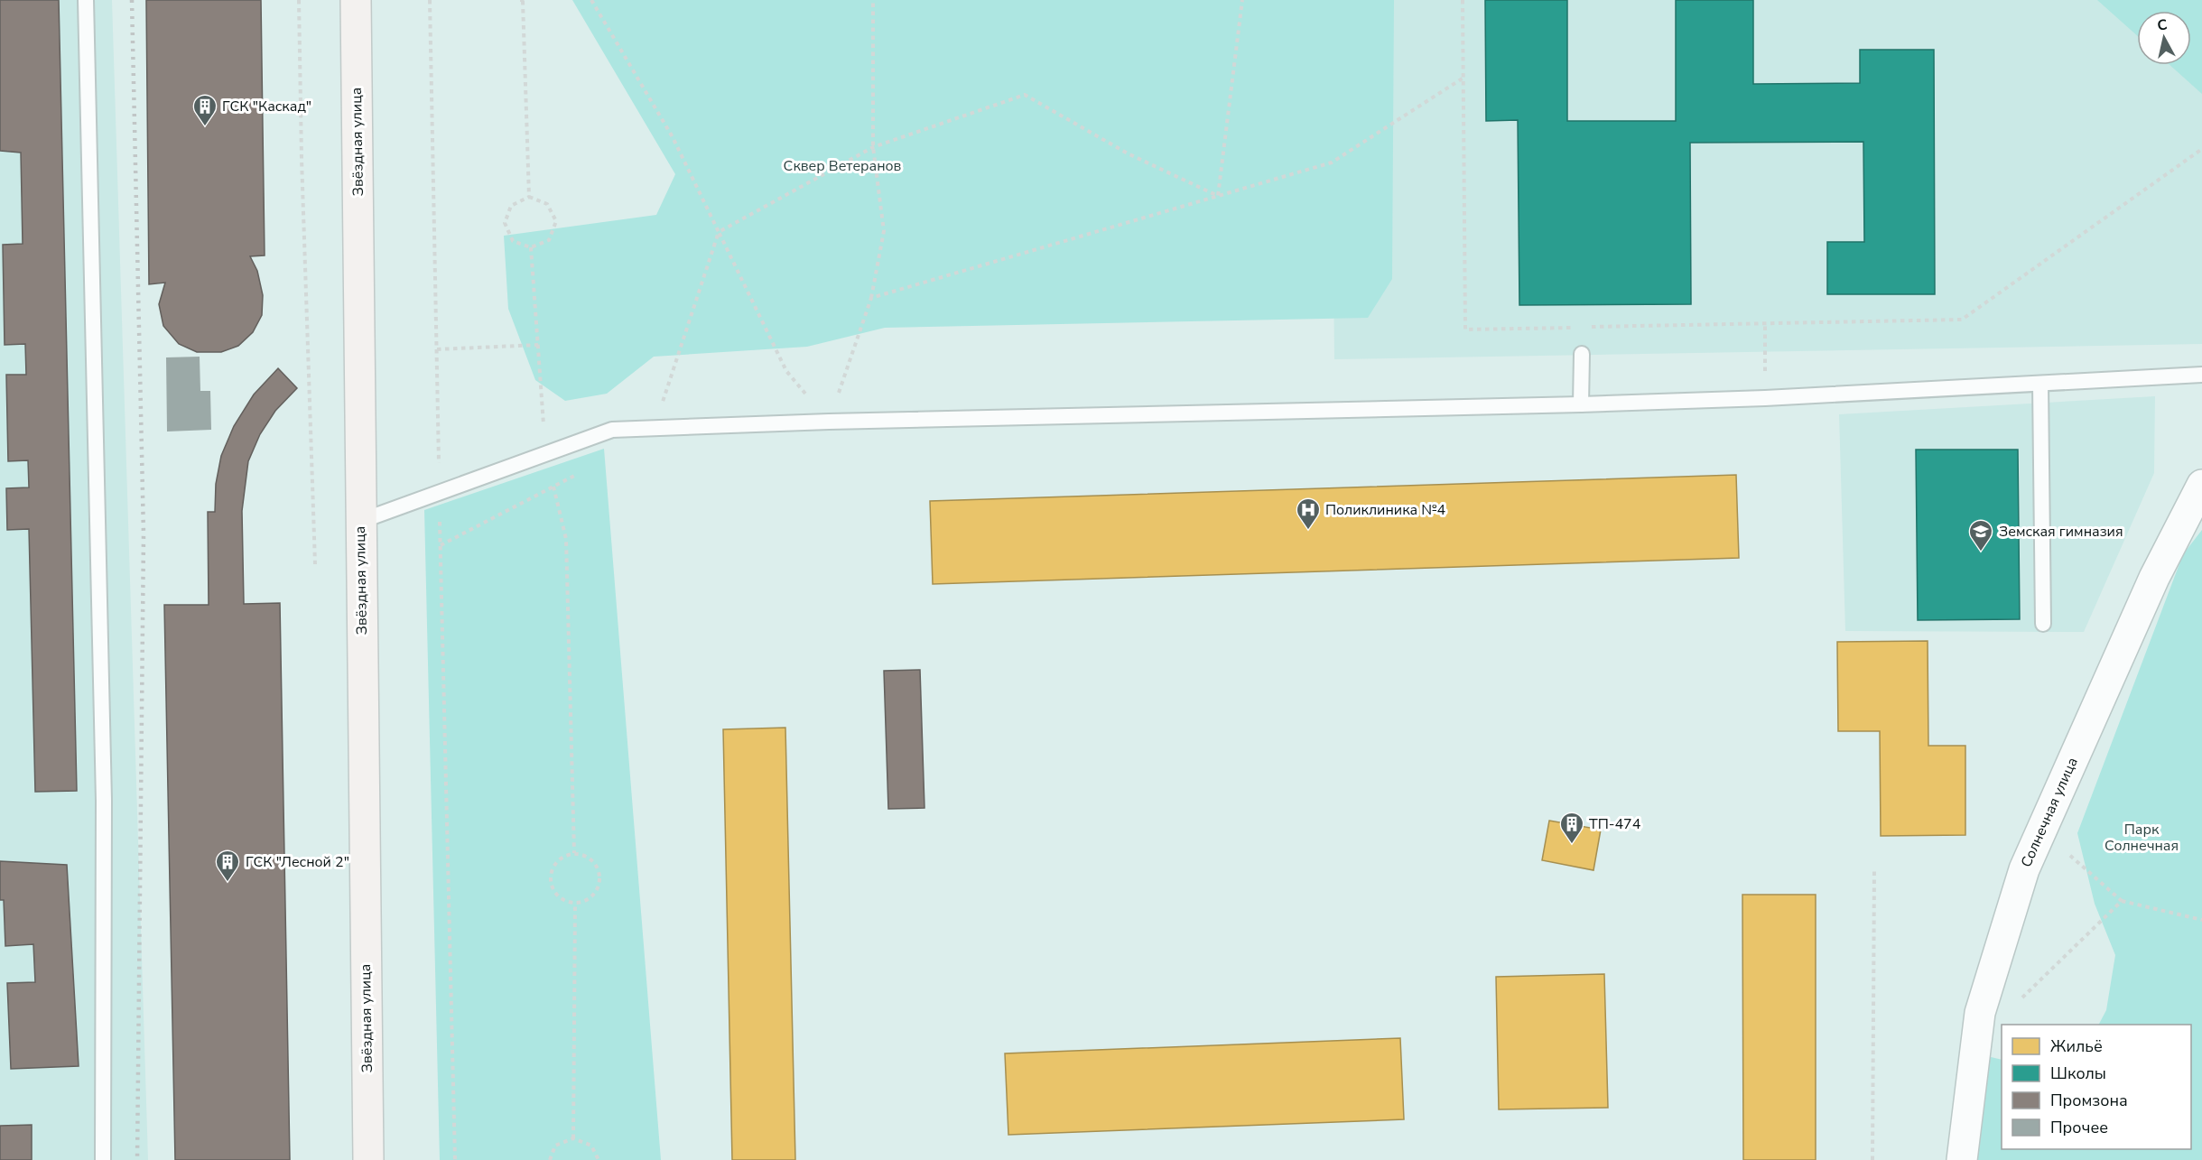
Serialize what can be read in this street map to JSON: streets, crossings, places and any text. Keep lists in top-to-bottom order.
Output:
{
  "streets": {
    "main road": ["Звёздная улица"],
    "street": ["Солнечная улица"]
  },
  "parks": ["Сквер Ветеранов", "Парк Солнечная"],
  "places": {
    "building": ["ГСК \"Каскад\"", "ТП-474", "ГСК \"Лесной 2\""],
    "hospital": ["Поликлиника №4"],
    "school or university": ["Земская гимназия"]
  },
  "legend": [
    "Жильё",
    "Школы",
    "Промзона",
    "Прочее"
  ],
  "north": "top"
}
